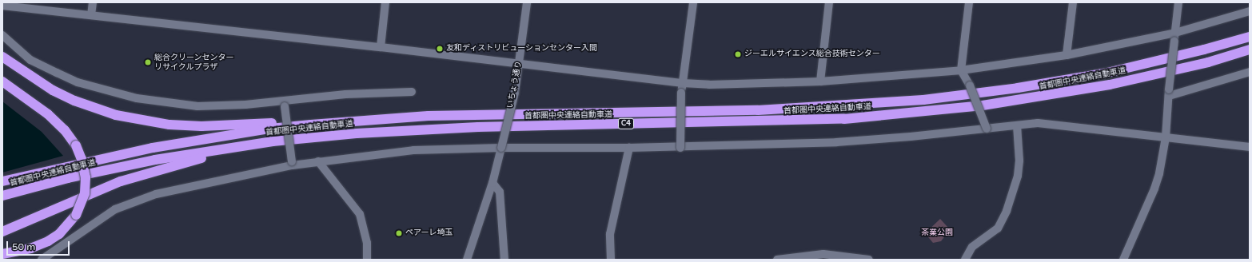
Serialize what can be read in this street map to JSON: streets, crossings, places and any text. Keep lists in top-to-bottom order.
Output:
{
  "streets": {
    "highway": ["首都圏中央連絡自動車道", "C4"],
    "street": ["いちょう通り"]
  },
  "parks": ["茶業公園"],
  "places": [
    "友和ディストリビューションセンター入間",
    "ジーエルサイエンス総合技術センター",
    "総合クリーンセンター リサイクルプラザ",
    "ペアーレ埼玉"
  ],
  "scale_bar": "50 m"
}
